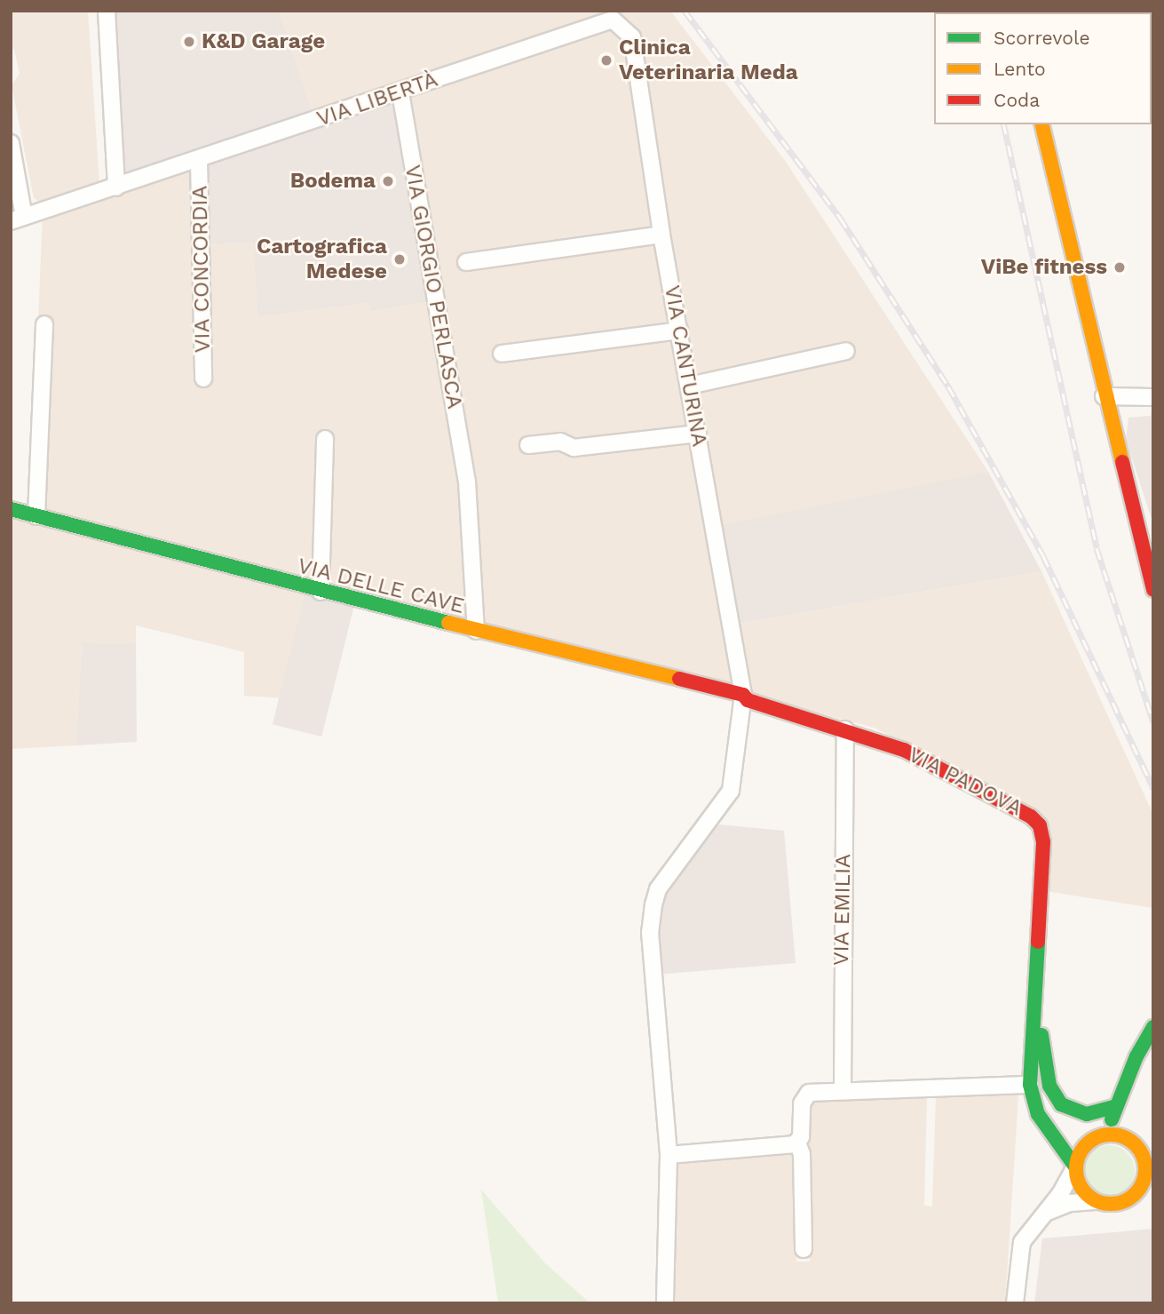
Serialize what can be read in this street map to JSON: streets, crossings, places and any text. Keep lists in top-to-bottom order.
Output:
{
  "streets": {
    "street": [
      "VIA LIBERTÀ",
      "VIA CONCORDIA",
      "VIA GIORGIO PERLASCA",
      "VIA CANTURINA",
      "VIA DELLE CAVE",
      "VIA PADOVA",
      "VIA EMILIA"
    ]
  },
  "crossings": [
    ["VIA LIBERTÀ", "VIA CONCORDIA"],
    ["VIA LIBERTÀ", "VIA GIORGIO PERLASCA"],
    ["VIA LIBERTÀ", "VIA CANTURINA"],
    ["VIA GIORGIO PERLASCA", "VIA DELLE CAVE"],
    ["VIA CANTURINA", "VIA DELLE CAVE"],
    ["VIA CANTURINA", "VIA PADOVA"],
    ["VIA DELLE CAVE", "VIA PADOVA"],
    ["VIA PADOVA", "VIA EMILIA"]
  ],
  "places": [
    "K&D Garage",
    "Clinica Veterinaria Meda",
    "Bodema",
    "Cartografica Medese",
    "ViBe fitness"
  ],
  "legend": ["Scorrevole", "Lento", "Coda"]
}
